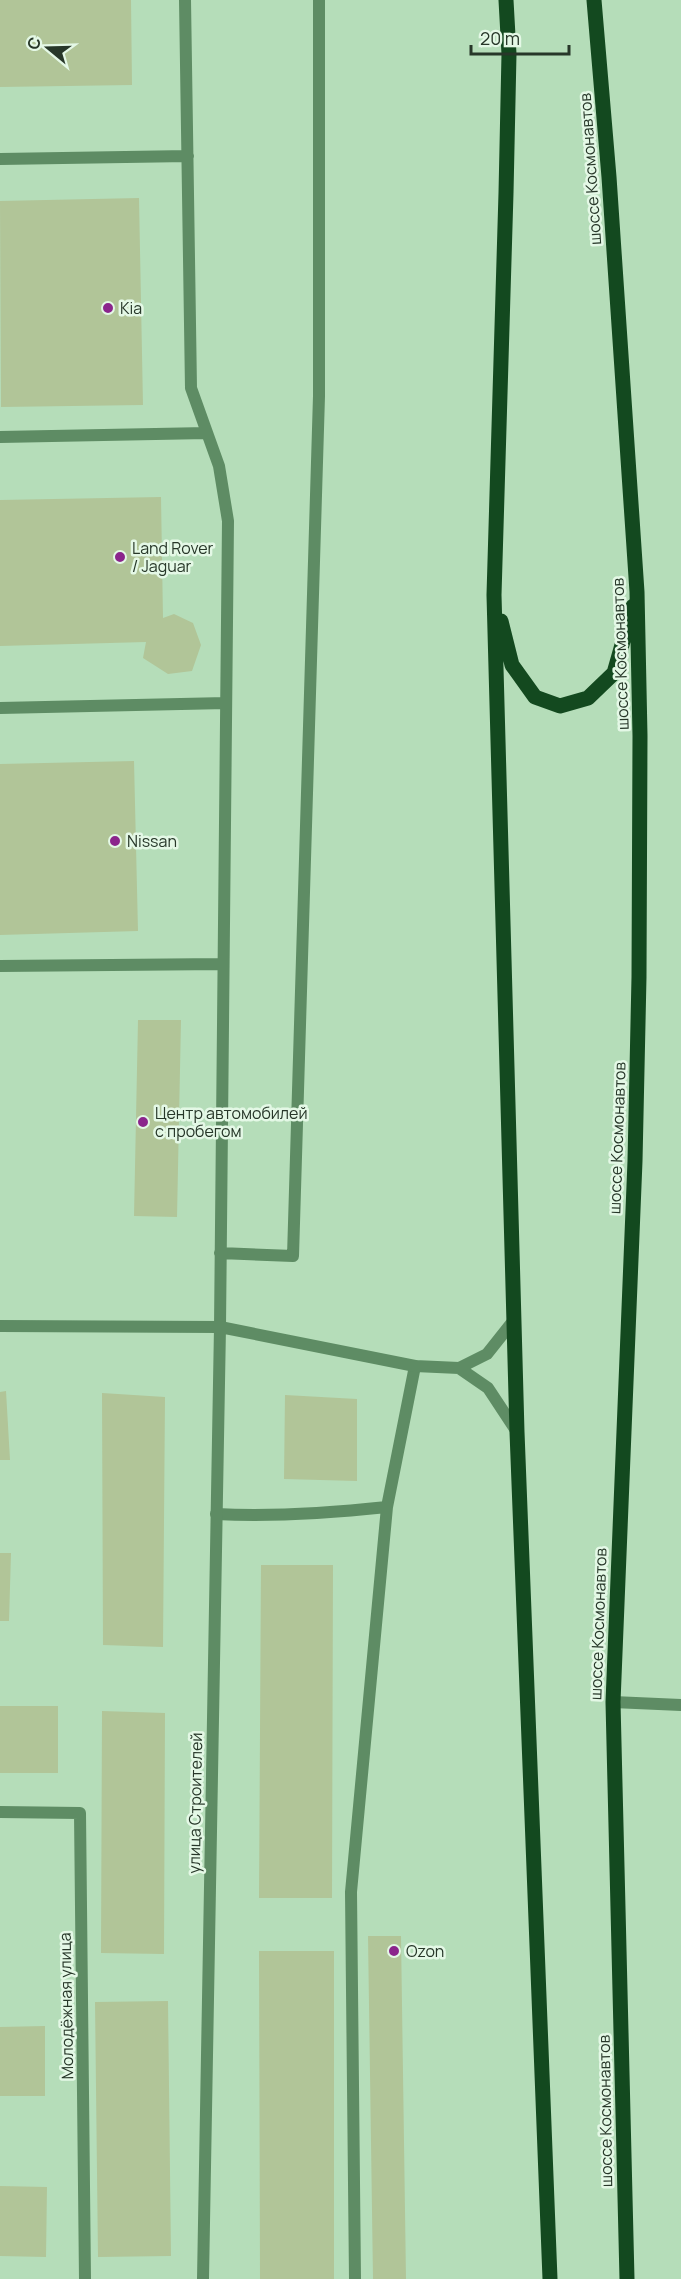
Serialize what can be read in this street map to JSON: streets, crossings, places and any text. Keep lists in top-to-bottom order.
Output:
{
  "streets": {
    "main road": ["шоссе Космонавтов"],
    "street": ["улица Строителей", "Молодёжная улица"]
  },
  "places": [
    "Kia",
    "Land Rover / Jaguar",
    "Nissan",
    "Центр автомобилей с пробегом",
    "Ozon"
  ],
  "scale_bar": "20 m",
  "north": "left"
}
